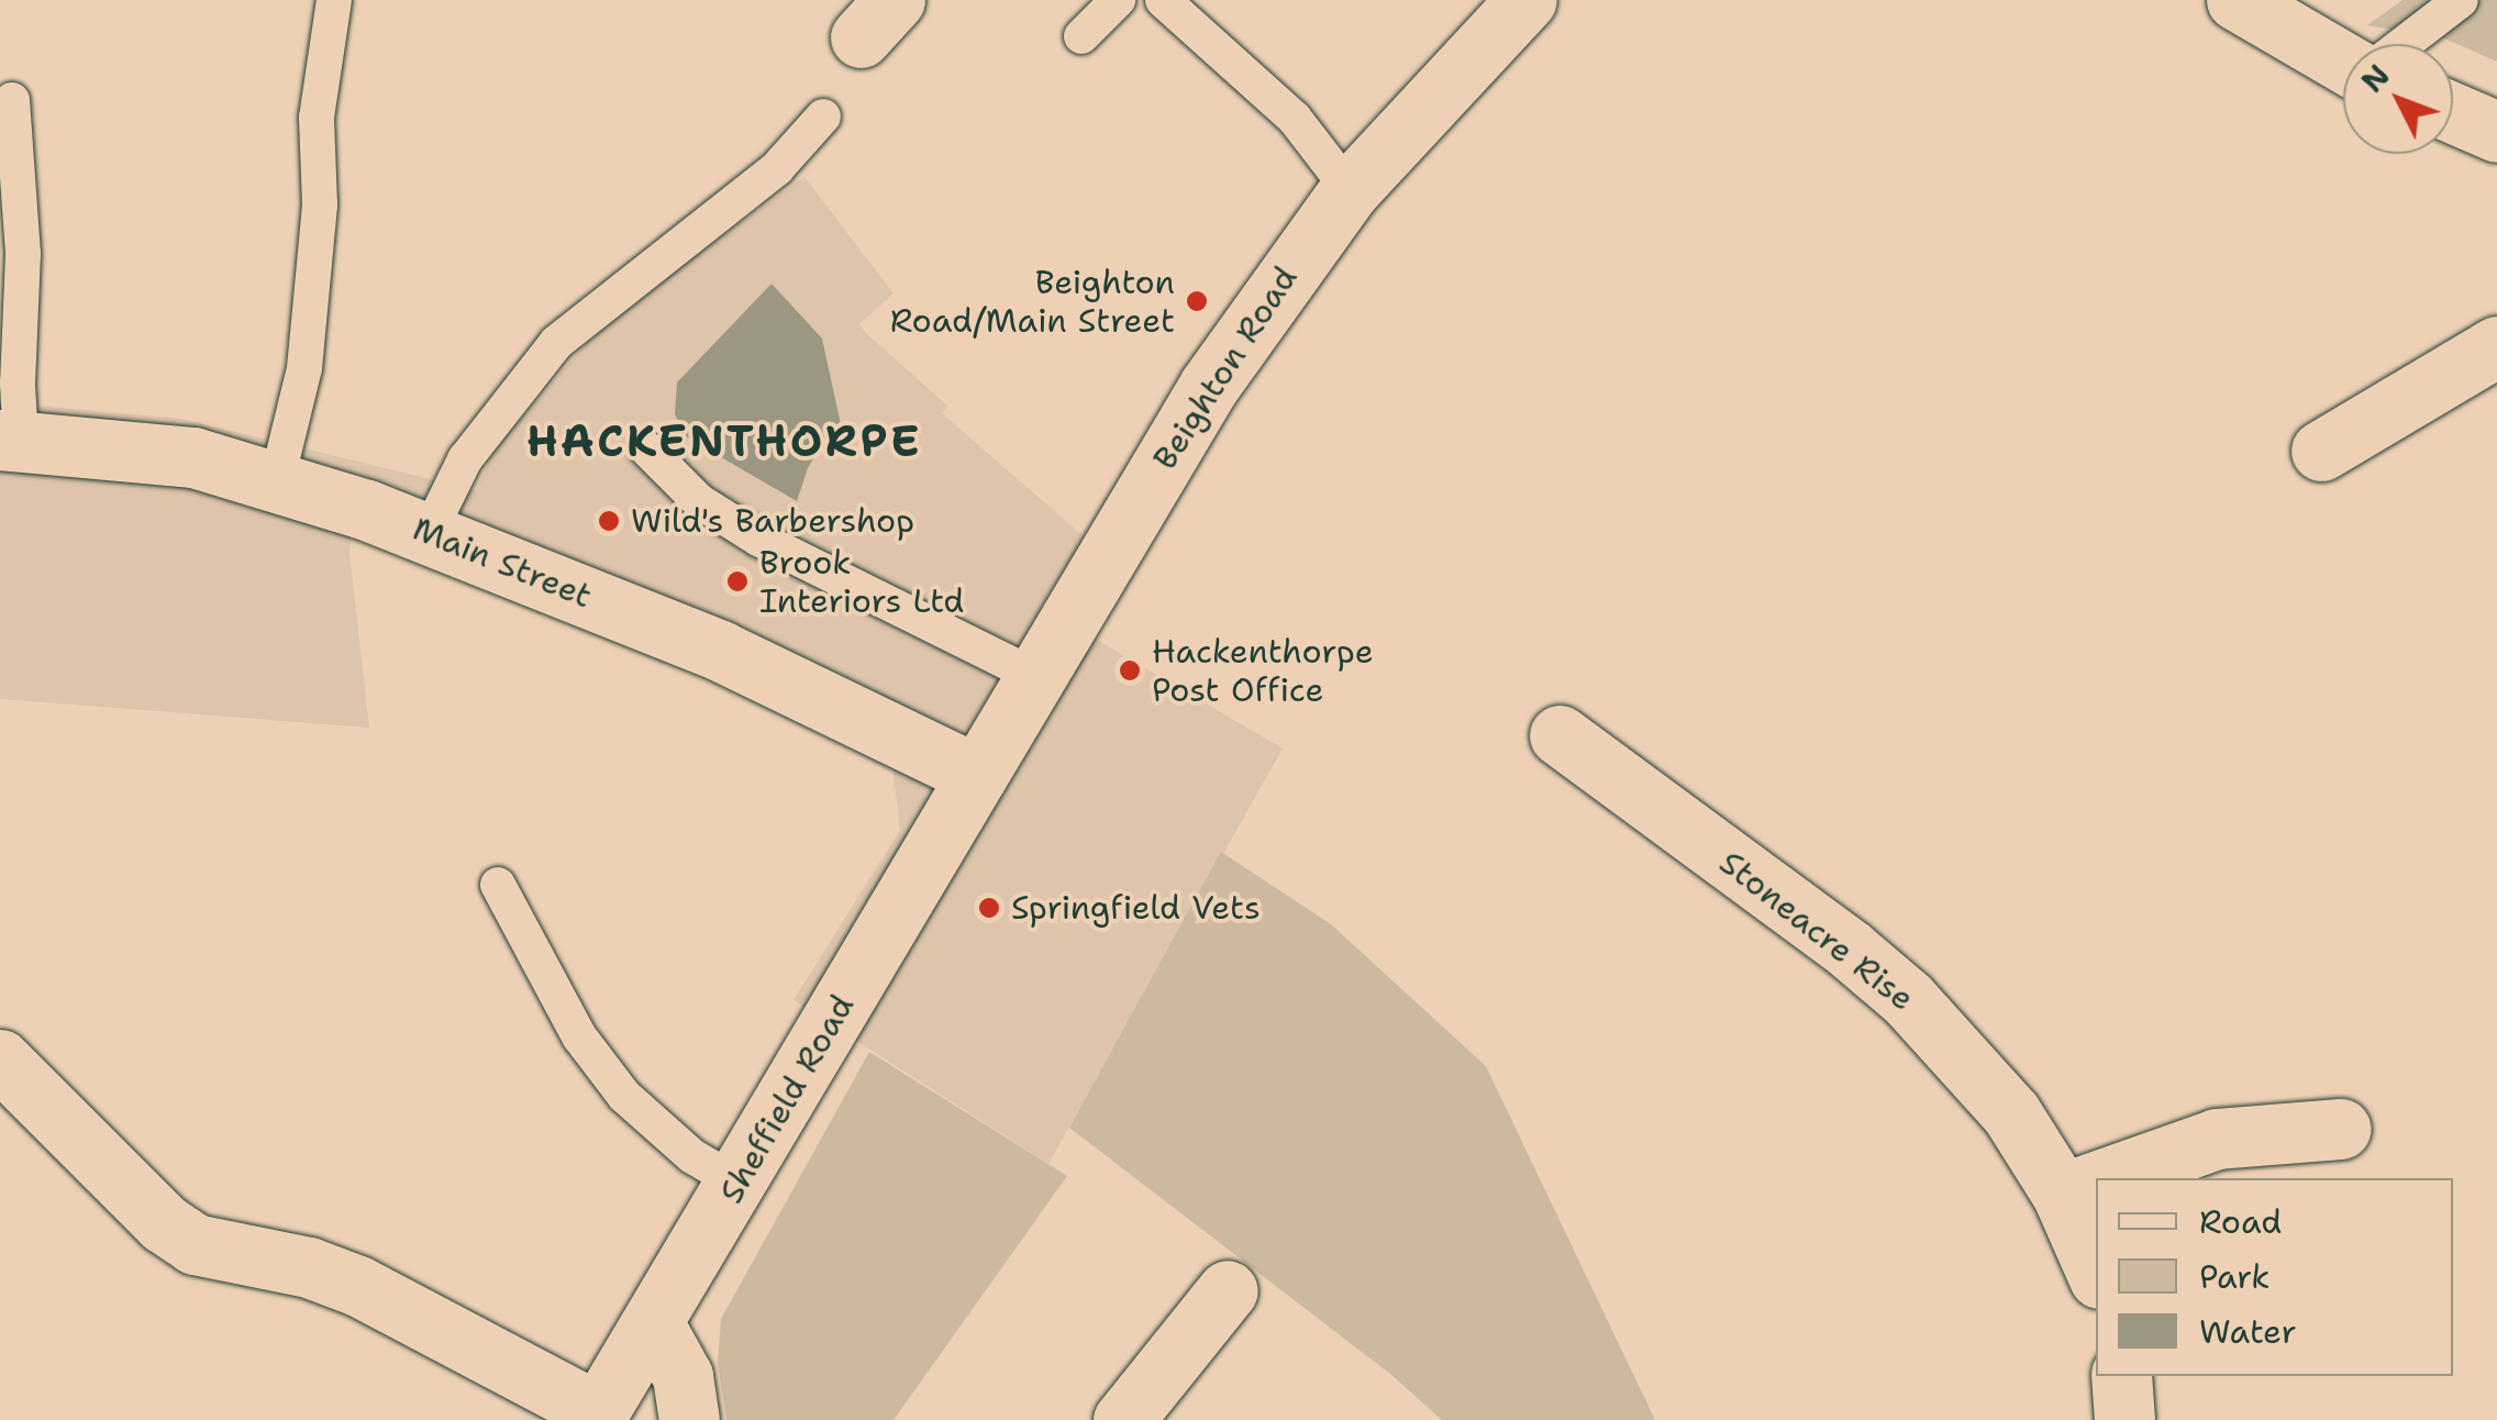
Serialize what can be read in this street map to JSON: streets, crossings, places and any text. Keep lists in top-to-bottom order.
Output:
{
  "streets": {
    "street": [
      "Beighton Road",
      "Main Street",
      "Stoneacre Rise",
      "Sheffield Road"
    ]
  },
  "crossings": [
    ["Beighton Road", "Main Street"],
    ["Beighton Road", "Sheffield Road"],
    ["Main Street", "Sheffield Road"]
  ],
  "districts": ["HACKENTHORPE"],
  "places": [
    "Beighton Road/Main Street",
    "Wild's Barbershop",
    "Brook Interiors Ltd",
    "Hackenthorpe Post Office",
    "Springfield Vets"
  ],
  "legend": ["Road", "Park", "Water"],
  "north": "top left"
}
